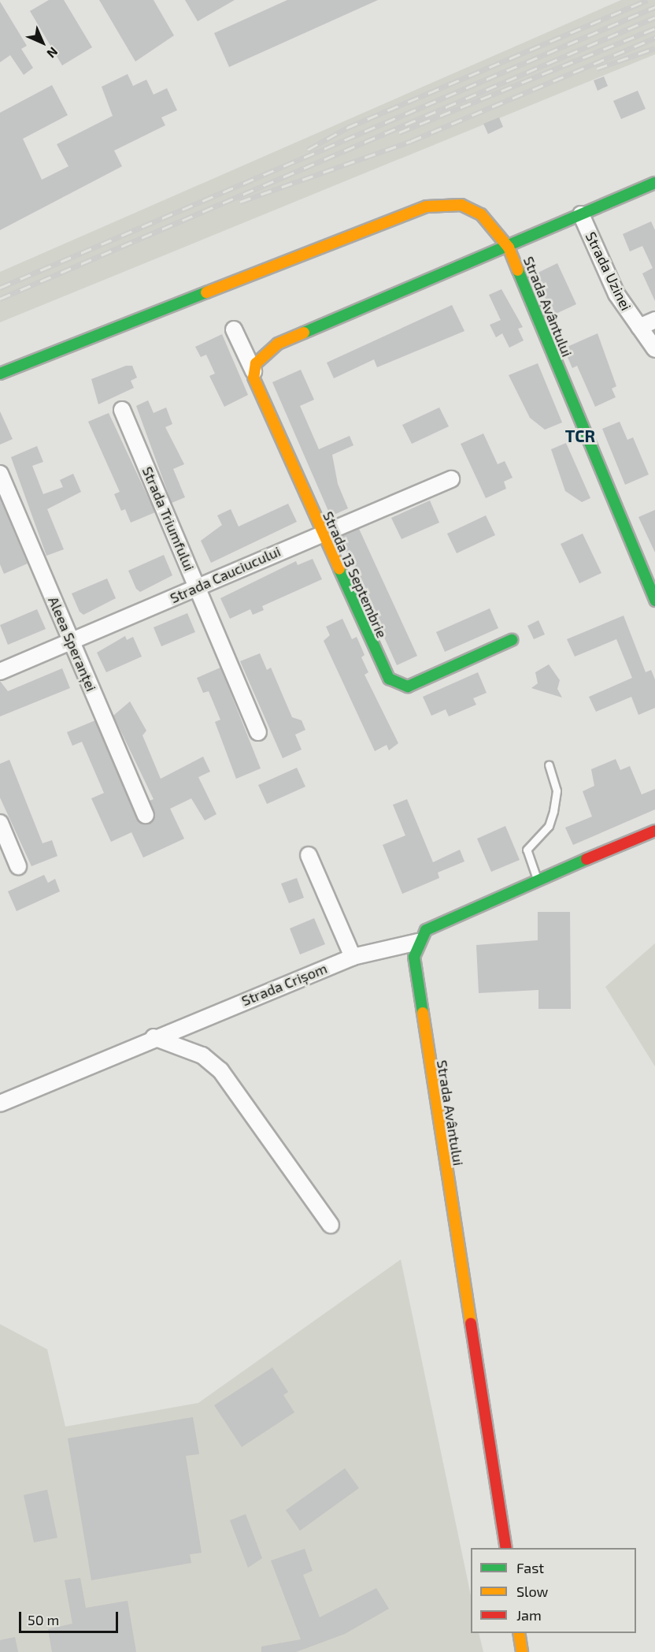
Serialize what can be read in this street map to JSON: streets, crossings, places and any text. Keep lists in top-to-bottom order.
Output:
{
  "streets": {
    "main road": ["Strada Uzinei", "Strada Avântului", "Strada 13 Septembrie"],
    "street": [
      "Strada Triumfului",
      "Strada Cauciucului",
      "Aleea Speranței",
      "Strada Crișom"
    ]
  },
  "crossings": [
    ["Strada Uzinei", "Strada Avântului"],
    ["Strada Avântului", "Strada 13 Septembrie"],
    ["Strada Avântului", "Strada Crișom"],
    ["Strada Triumfului", "Strada Cauciucului"],
    ["Strada Cauciucului", "Strada 13 Septembrie"],
    ["Strada Cauciucului", "Aleea Speranței"]
  ],
  "districts": ["TCR"],
  "legend": ["Fast", "Slow", "Jam"],
  "scale_bar": "50 m",
  "north": "bottom right"
}
